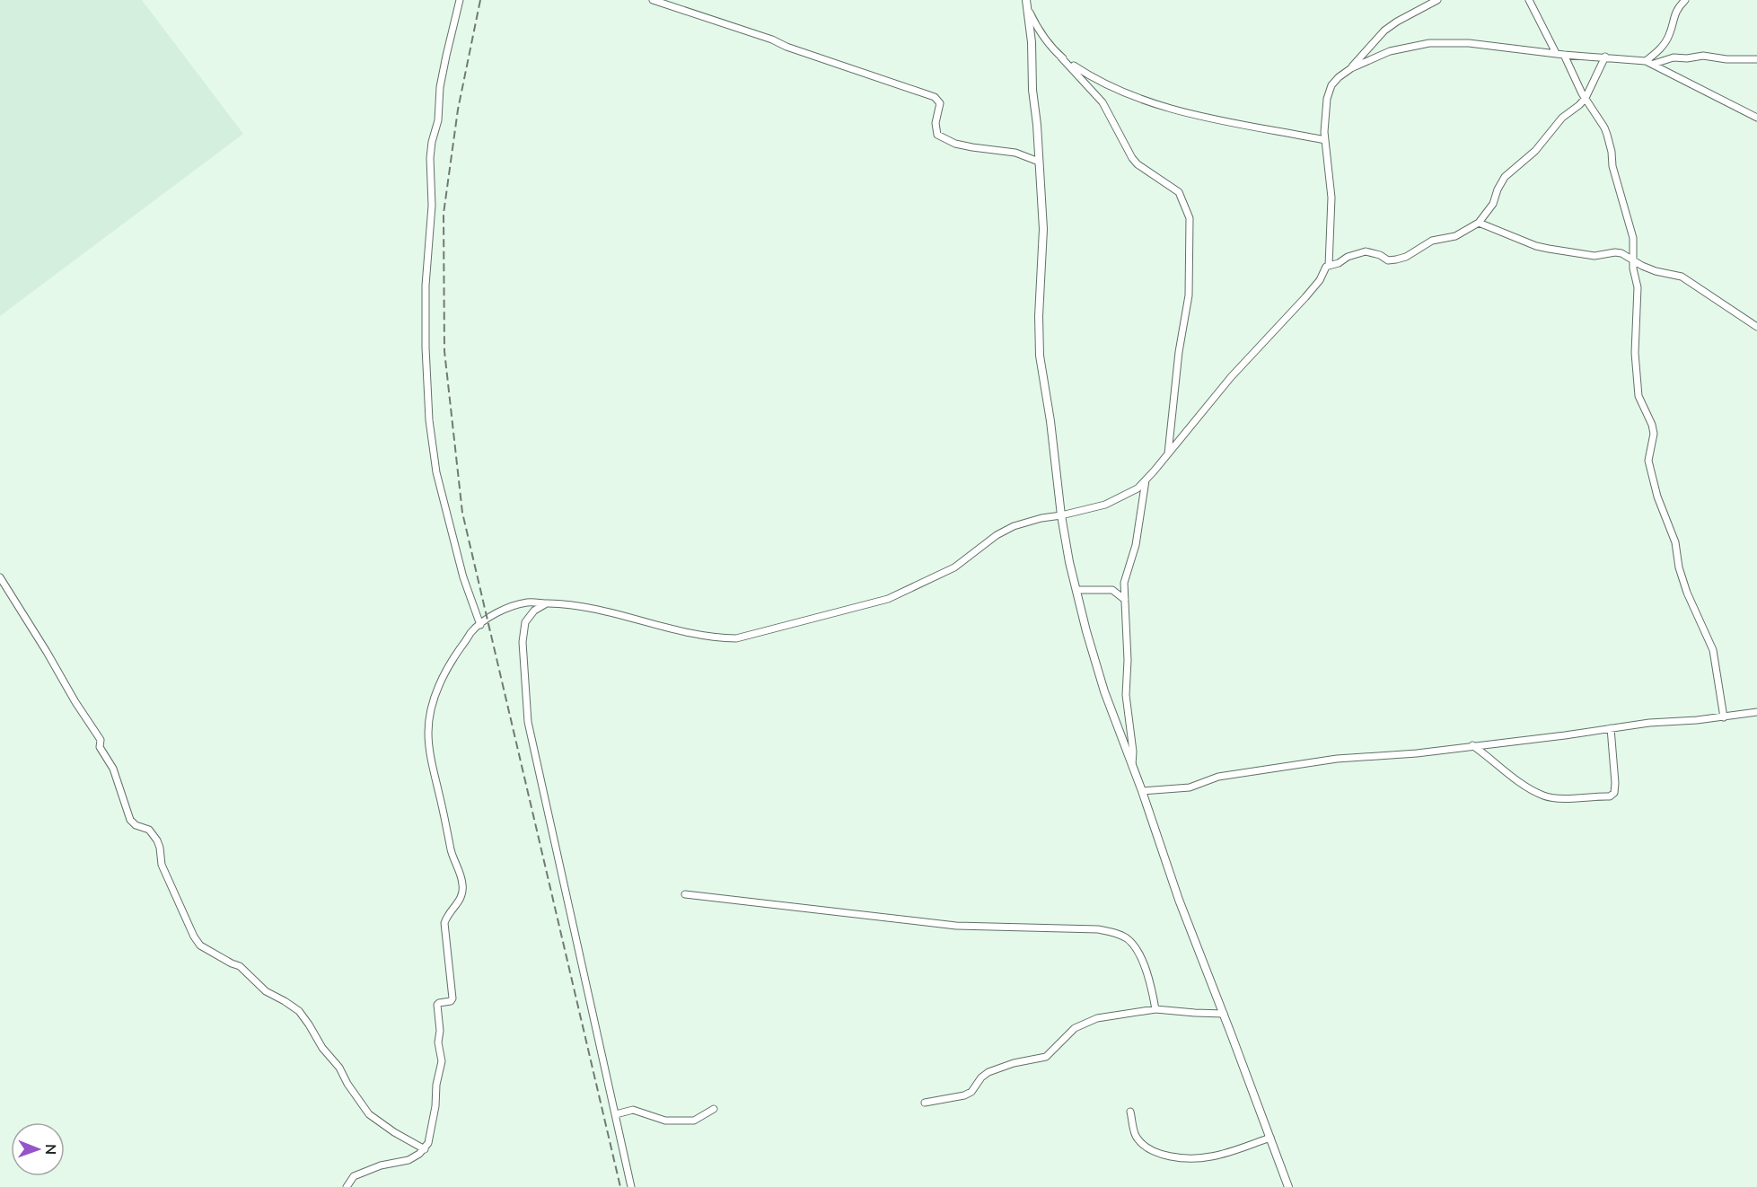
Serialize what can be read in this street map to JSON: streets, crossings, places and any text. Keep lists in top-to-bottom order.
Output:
{
  "north": "right"
}
